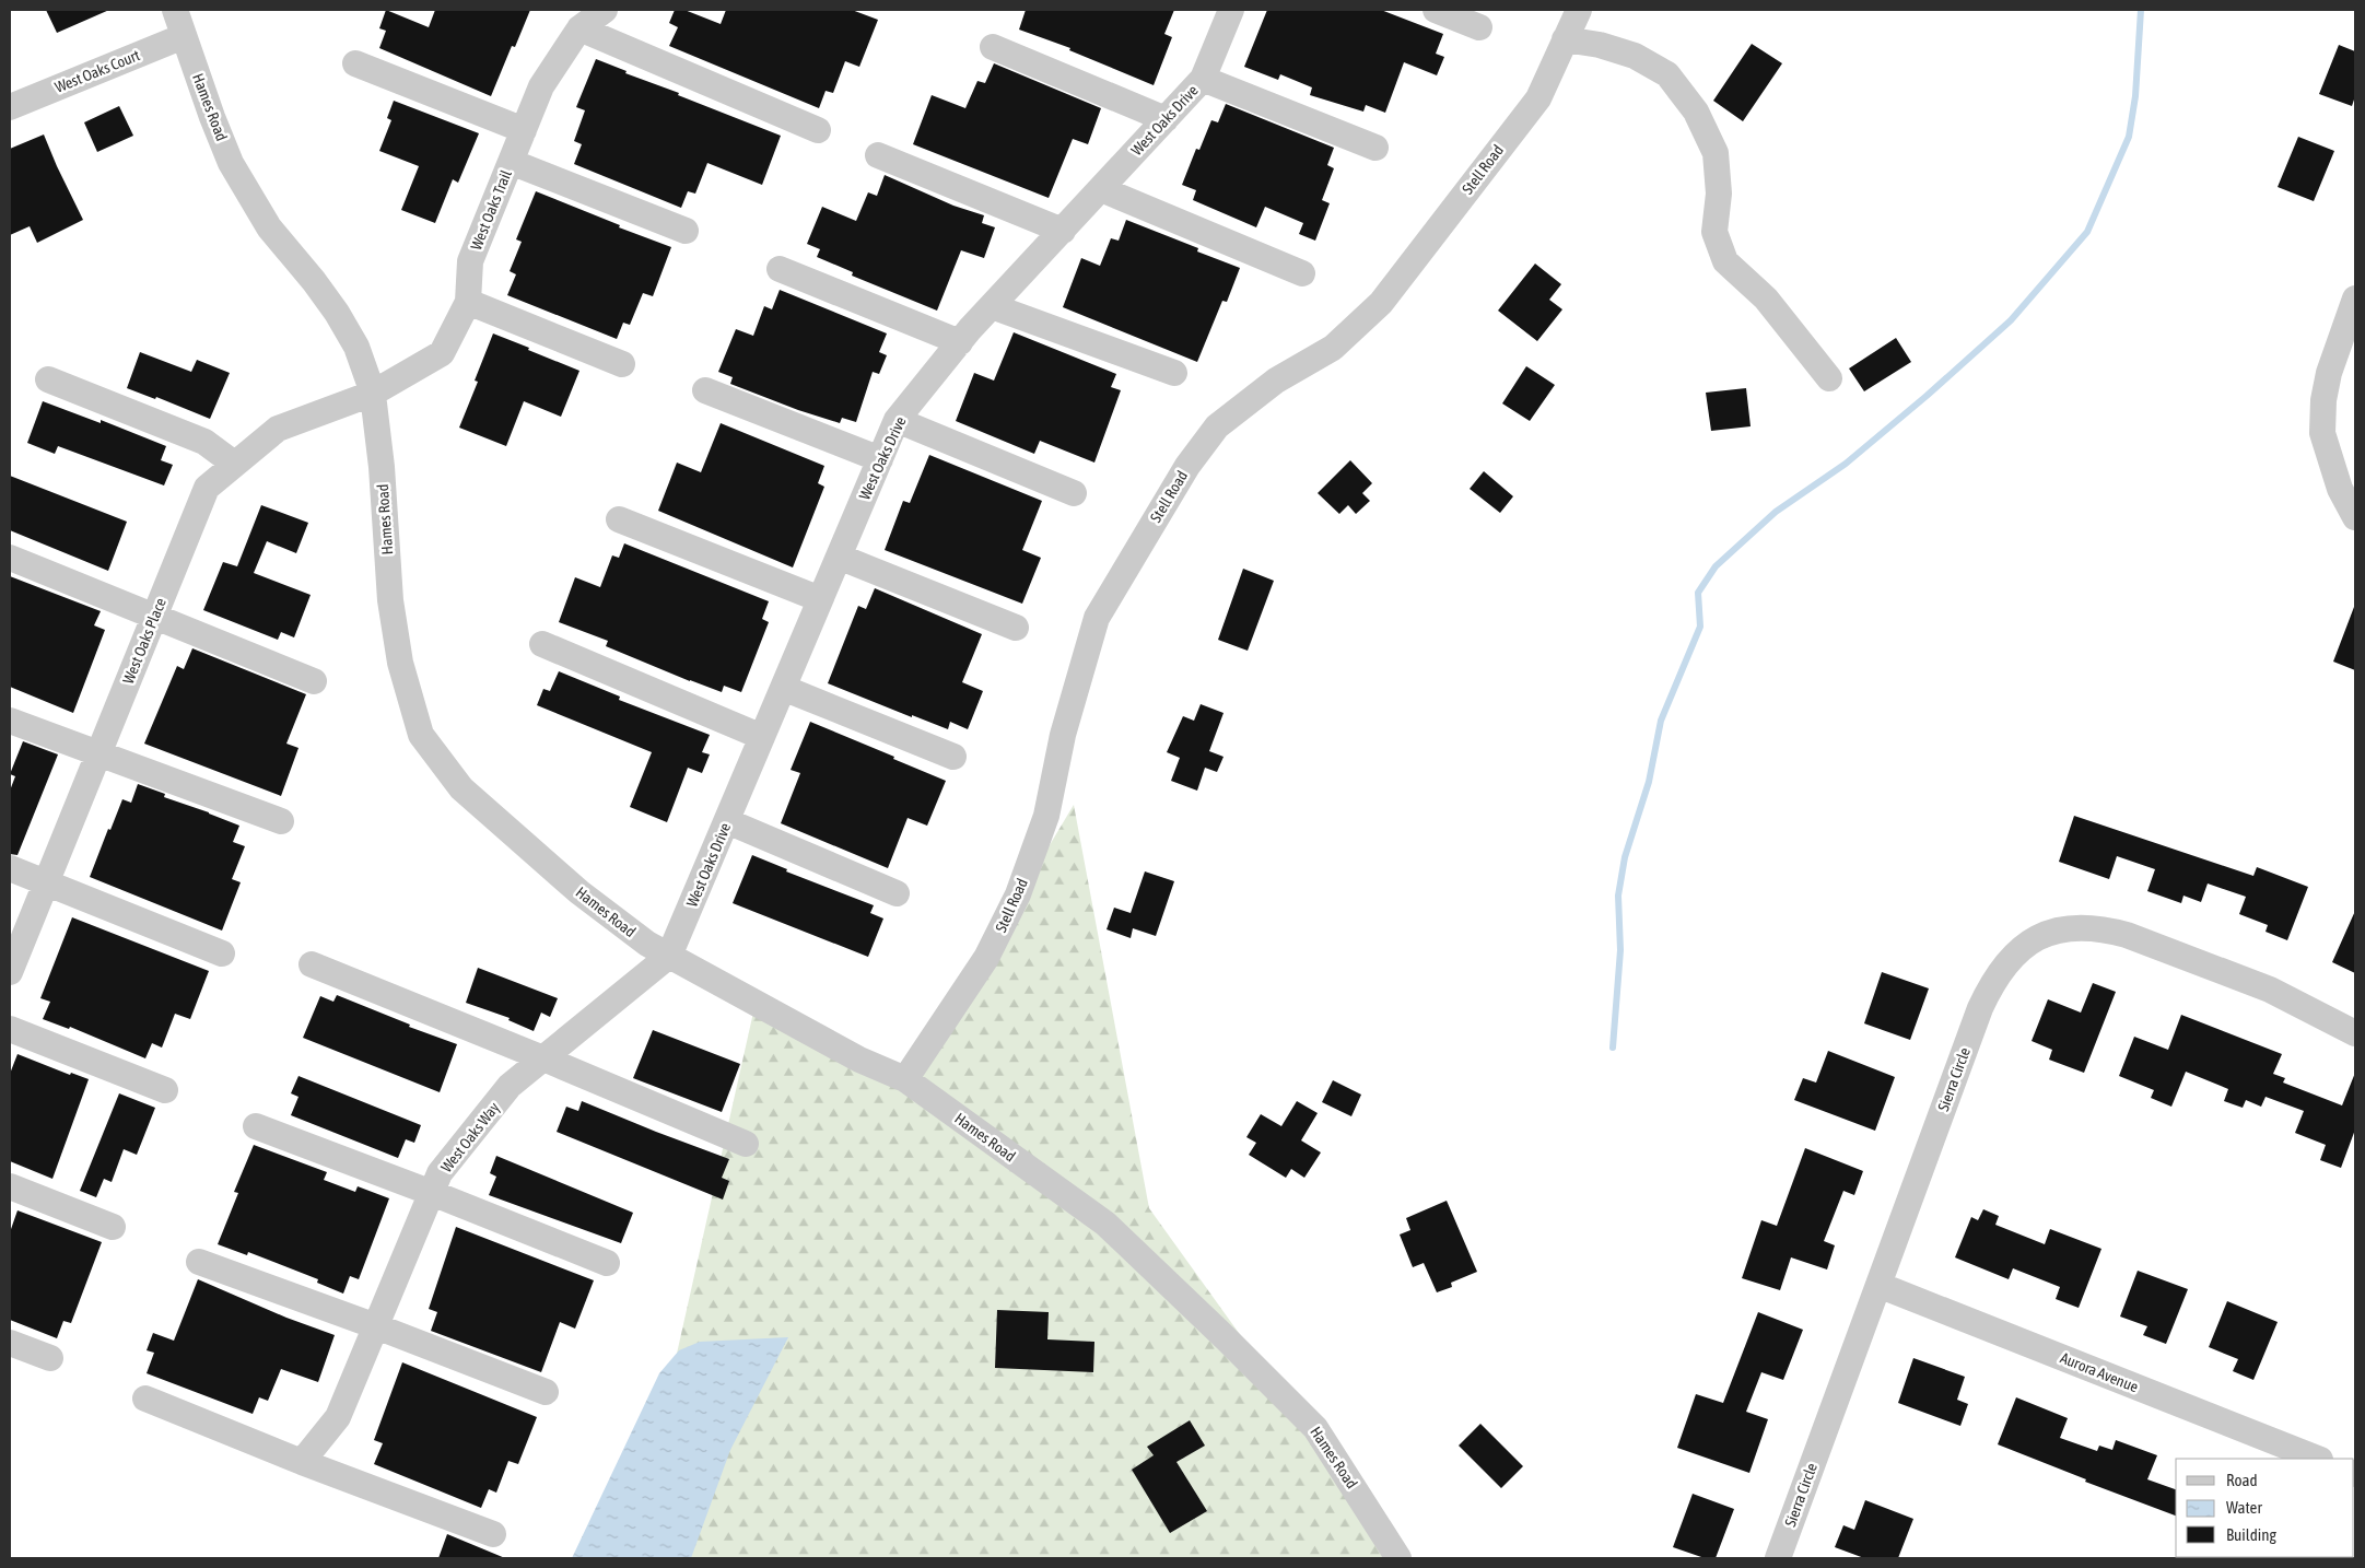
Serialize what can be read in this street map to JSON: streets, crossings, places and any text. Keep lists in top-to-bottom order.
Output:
{
  "streets": {
    "street": [
      "West Oaks Court",
      "Hames Road",
      "West Oaks Drive",
      "Stell Road",
      "West Oaks Trail",
      "West Oaks Place",
      "Sierra Circle",
      "West Oaks Way",
      "Aurora Avenue"
    ]
  },
  "crossings": [
    ["West Oaks Court", "Hames Road"],
    ["Hames Road", "West Oaks Drive"],
    ["Hames Road", "Stell Road"],
    ["Hames Road", "West Oaks Trail"],
    ["Hames Road", "West Oaks Place"],
    ["Hames Road", "West Oaks Way"],
    ["West Oaks Drive", "West Oaks Way"],
    ["West Oaks Trail", "West Oaks Place"],
    ["Sierra Circle", "Aurora Avenue"]
  ],
  "legend": ["Road", "Water", "Building"]
}
